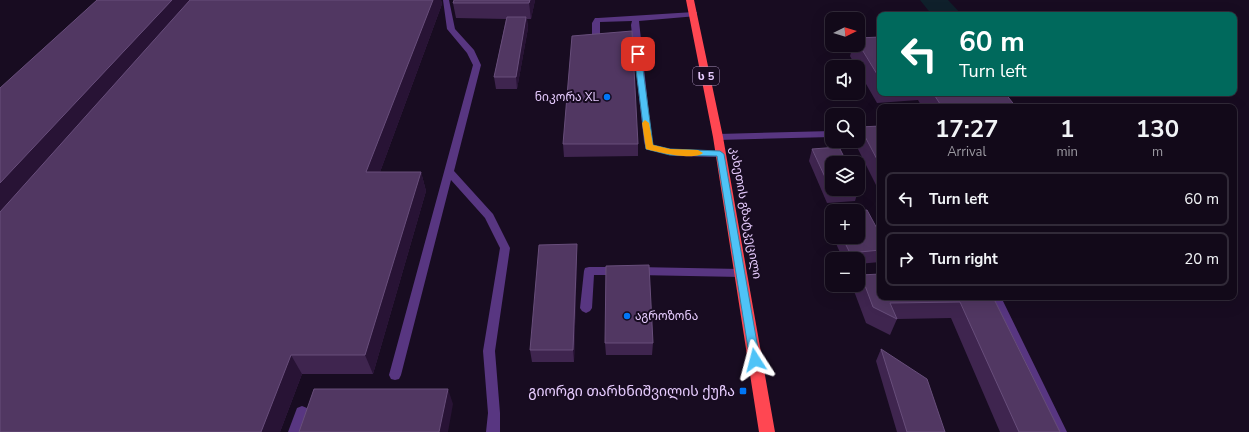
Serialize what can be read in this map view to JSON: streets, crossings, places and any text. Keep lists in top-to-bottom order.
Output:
{
  "streets": {
    "highway": ["ს 5", "კახეთის გზატკეცილი"]
  },
  "places": {
    "other": ["ნიკორა XL", "აგროზონა"],
    "transit": ["გიორგი თარხნიშვილის ქუჩა"]
  },
  "north": "right",
  "page": {
    "map_buttons": ["+", "−"],
    "turn": ["60 m", "Turn left"],
    "eta": [
      "17:27",
      "Arrival",
      "1",
      "min",
      "130",
      "m"
    ],
    "list": [
      {
        "name": "Turn left",
        "value": "60 m"
      },
      {
        "name": "Turn right",
        "value": "20 m"
      }
    ]
  }
}
